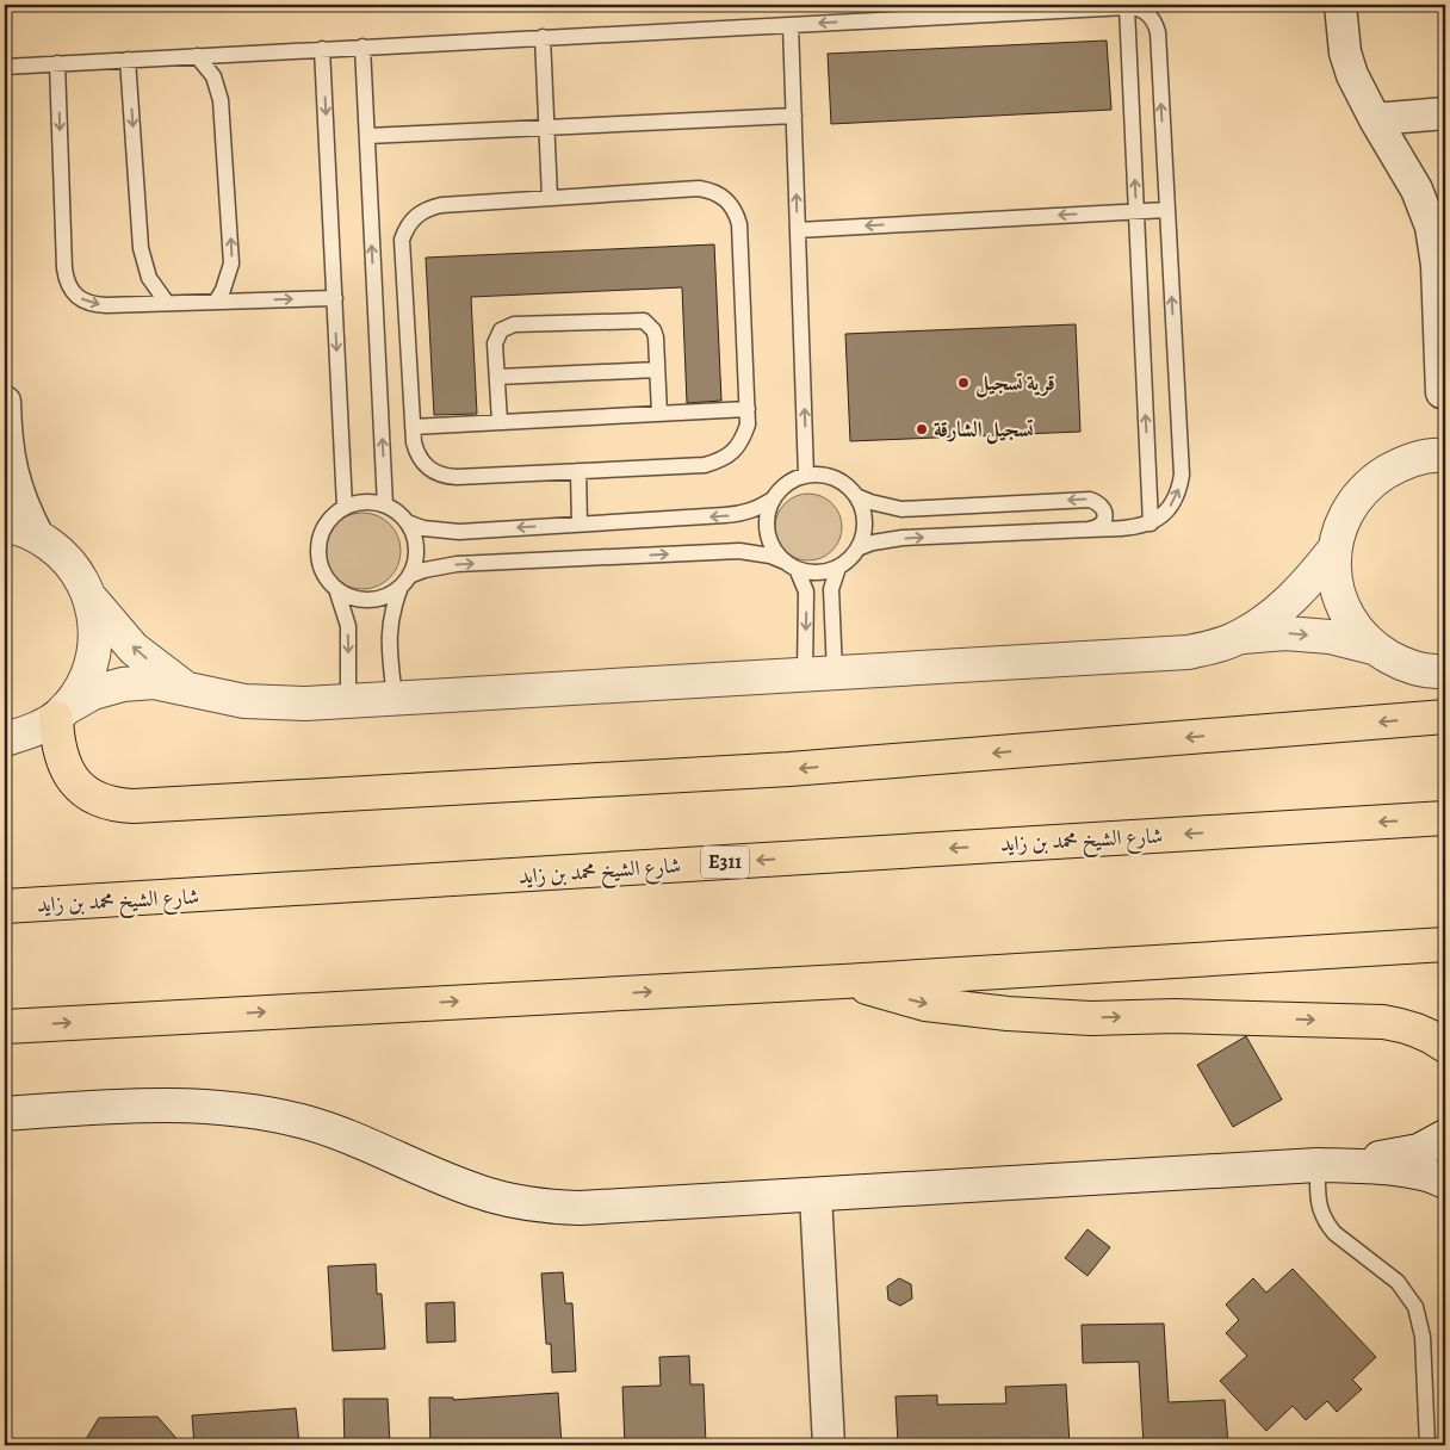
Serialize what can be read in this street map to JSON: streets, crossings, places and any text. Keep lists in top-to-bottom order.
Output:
{
  "streets": {
    "highway": ["شارع الشيخ محمد بن زايد", "E311"]
  },
  "places": ["قرية تسجيل", "تسجيل الشارقة"]
}
